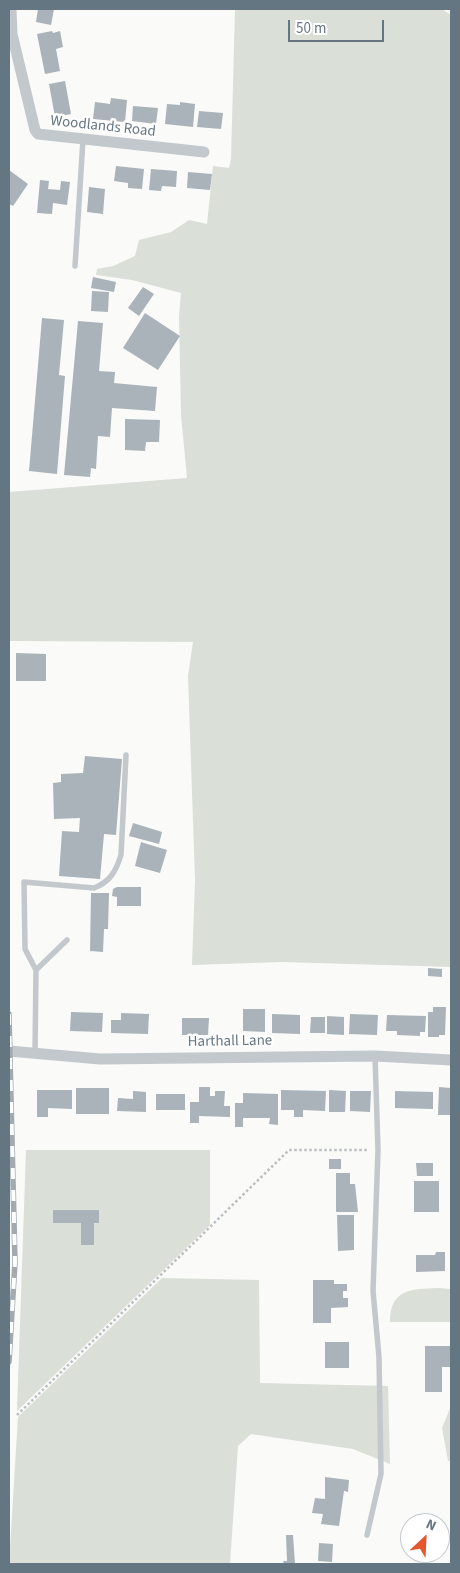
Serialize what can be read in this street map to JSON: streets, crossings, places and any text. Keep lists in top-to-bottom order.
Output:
{
  "streets": {
    "street": ["Woodlands Road", "Harthall Lane"]
  },
  "scale_bar": "50 m",
  "north": "top right"
}
